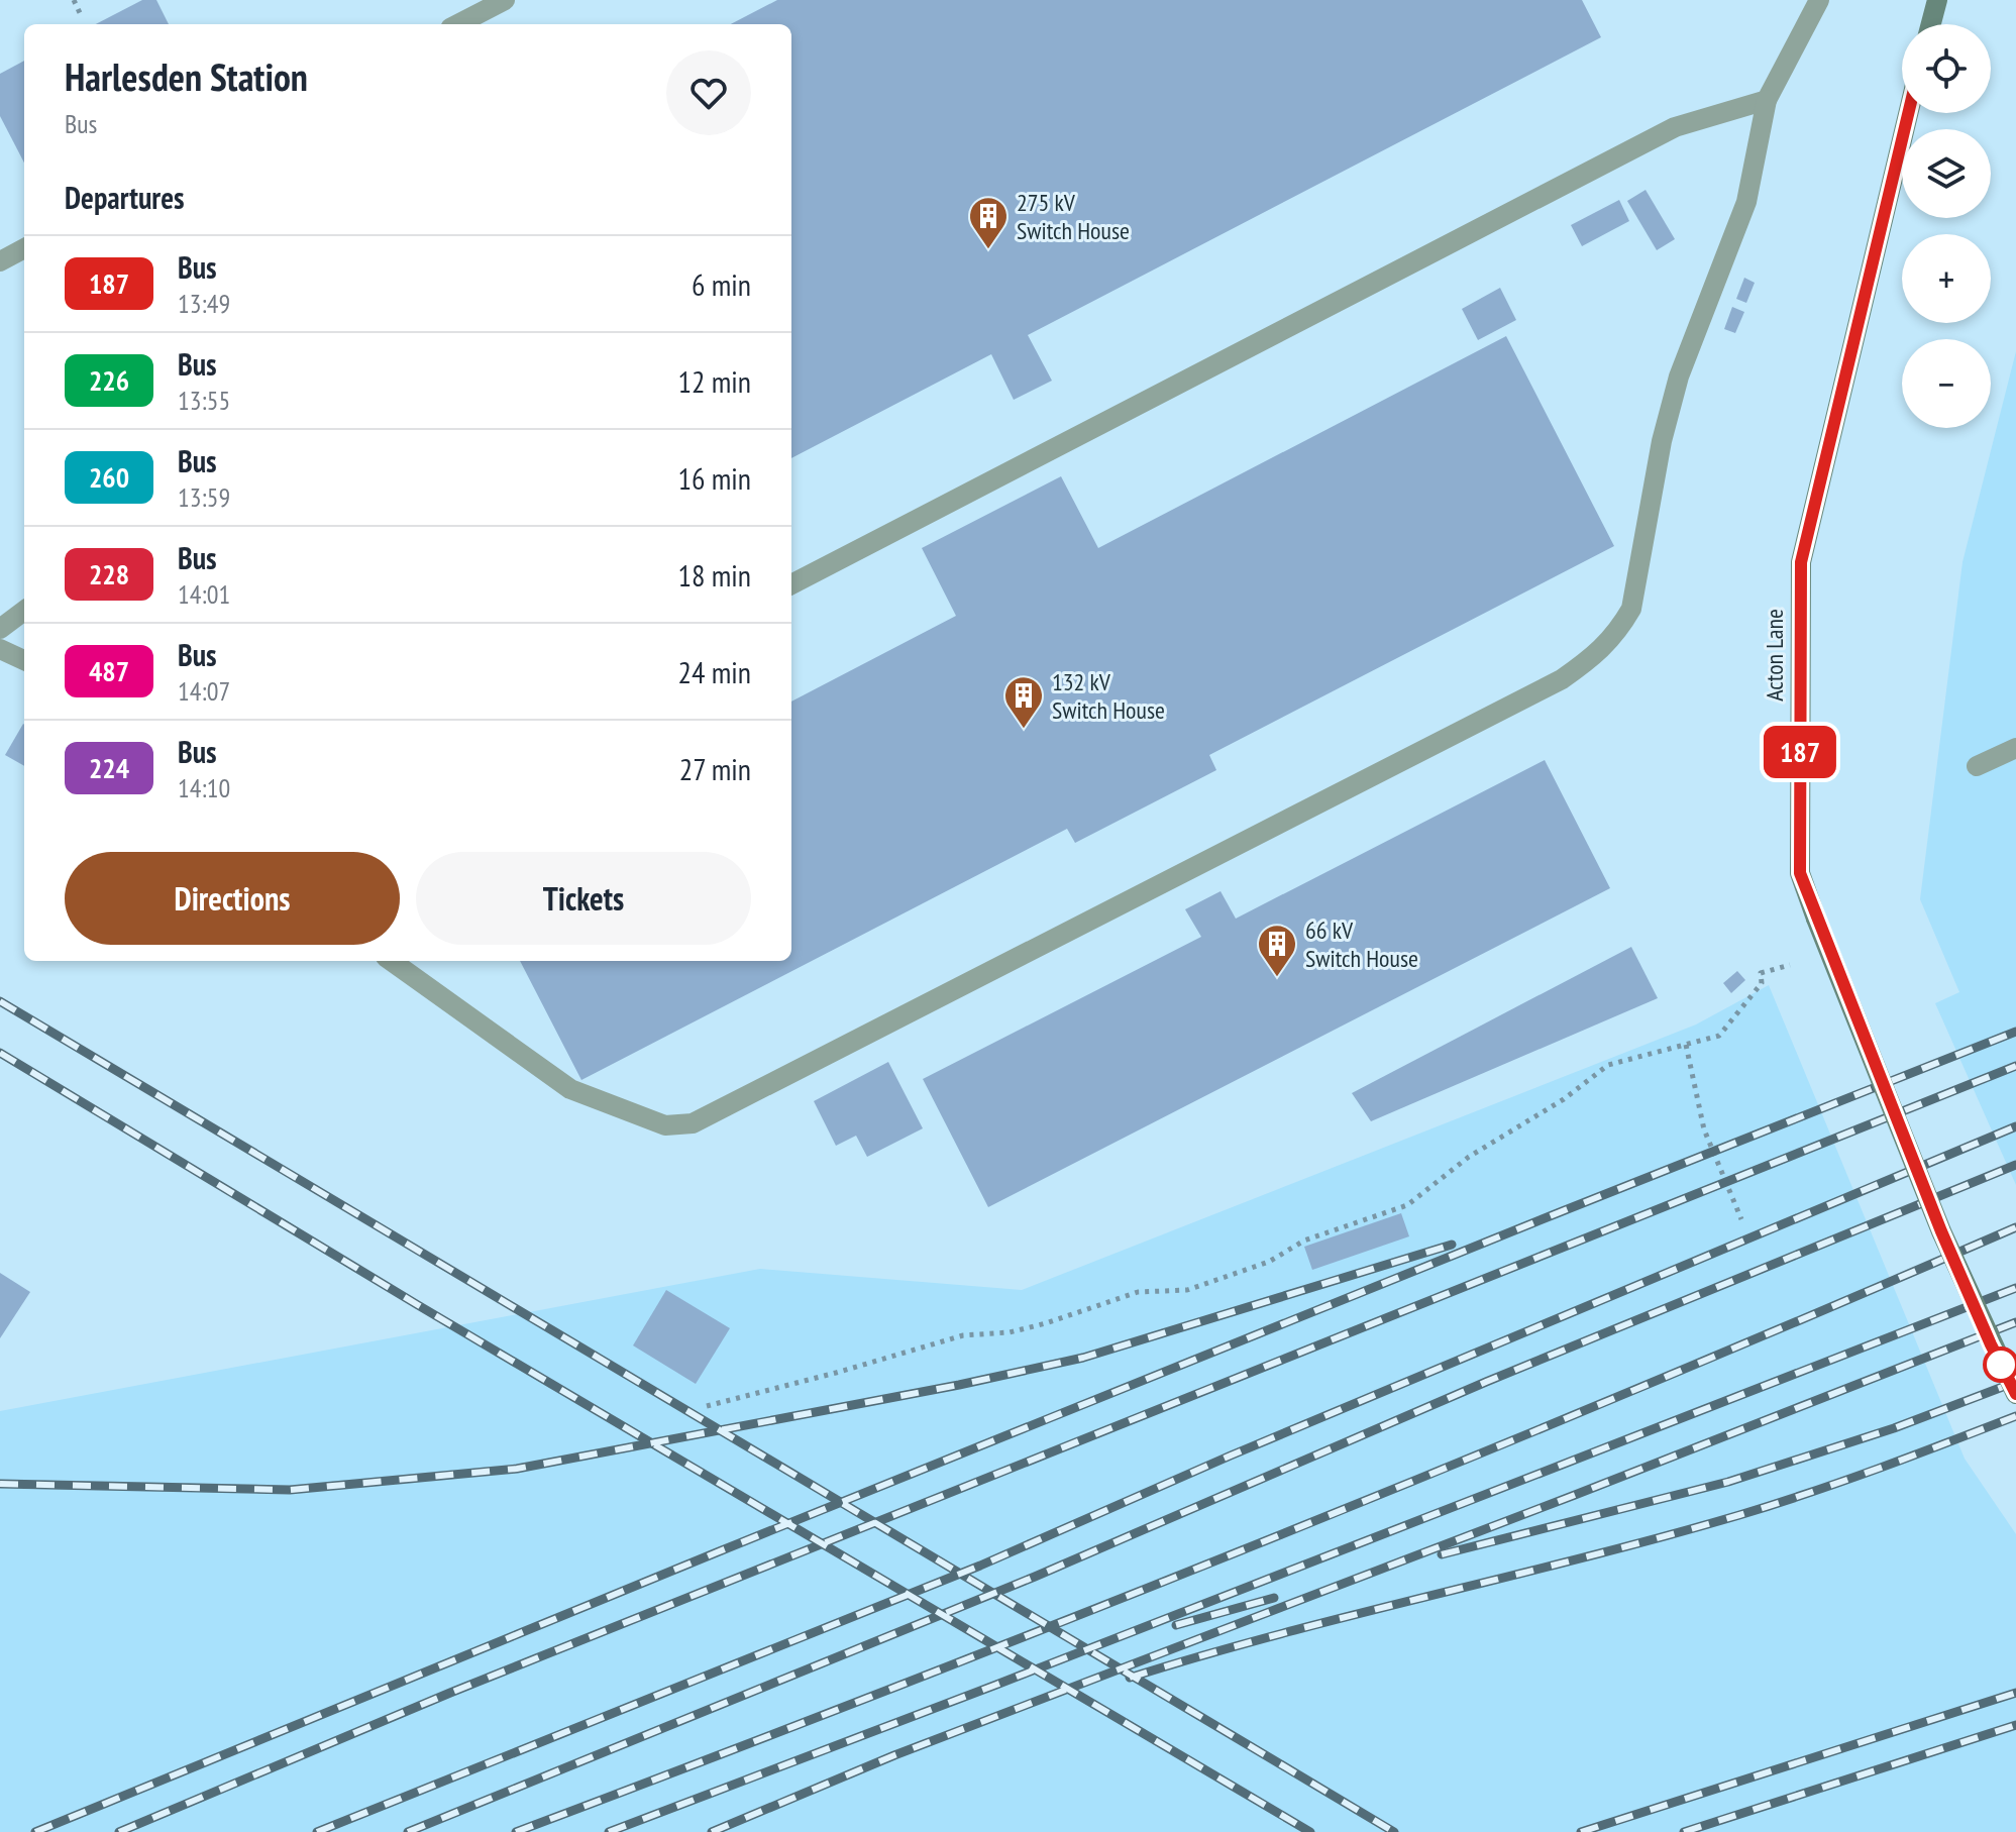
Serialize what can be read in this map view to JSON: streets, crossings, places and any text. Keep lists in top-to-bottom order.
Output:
{
  "streets": {
    "main road": ["Acton Lane"]
  },
  "places": {
    "building": ["275 kV Switch House", "132 kV Switch House", "66 kV Switch House"]
  },
  "lines": ["bus line 187"],
  "page": {
    "on_map": "187",
    "map_buttons": ["+", "−"],
    "heading": [
      ["Harlesden Station", "Bus"],
      "Departures"
    ],
    "list": [
      {
        "mark": "187",
        "name": "Bus",
        "note": "13:49",
        "value": "6 min"
      },
      {
        "mark": "226",
        "name": "Bus",
        "note": "13:55",
        "value": "12 min"
      },
      {
        "mark": "260",
        "name": "Bus",
        "note": "13:59",
        "value": "16 min"
      },
      {
        "mark": "228",
        "name": "Bus",
        "note": "14:01",
        "value": "18 min"
      },
      {
        "mark": "487",
        "name": "Bus",
        "note": "14:07",
        "value": "24 min"
      },
      {
        "mark": "224",
        "name": "Bus",
        "note": "14:10",
        "value": "27 min"
      }
    ],
    "buttons": ["Directions", "Tickets"]
  }
}
